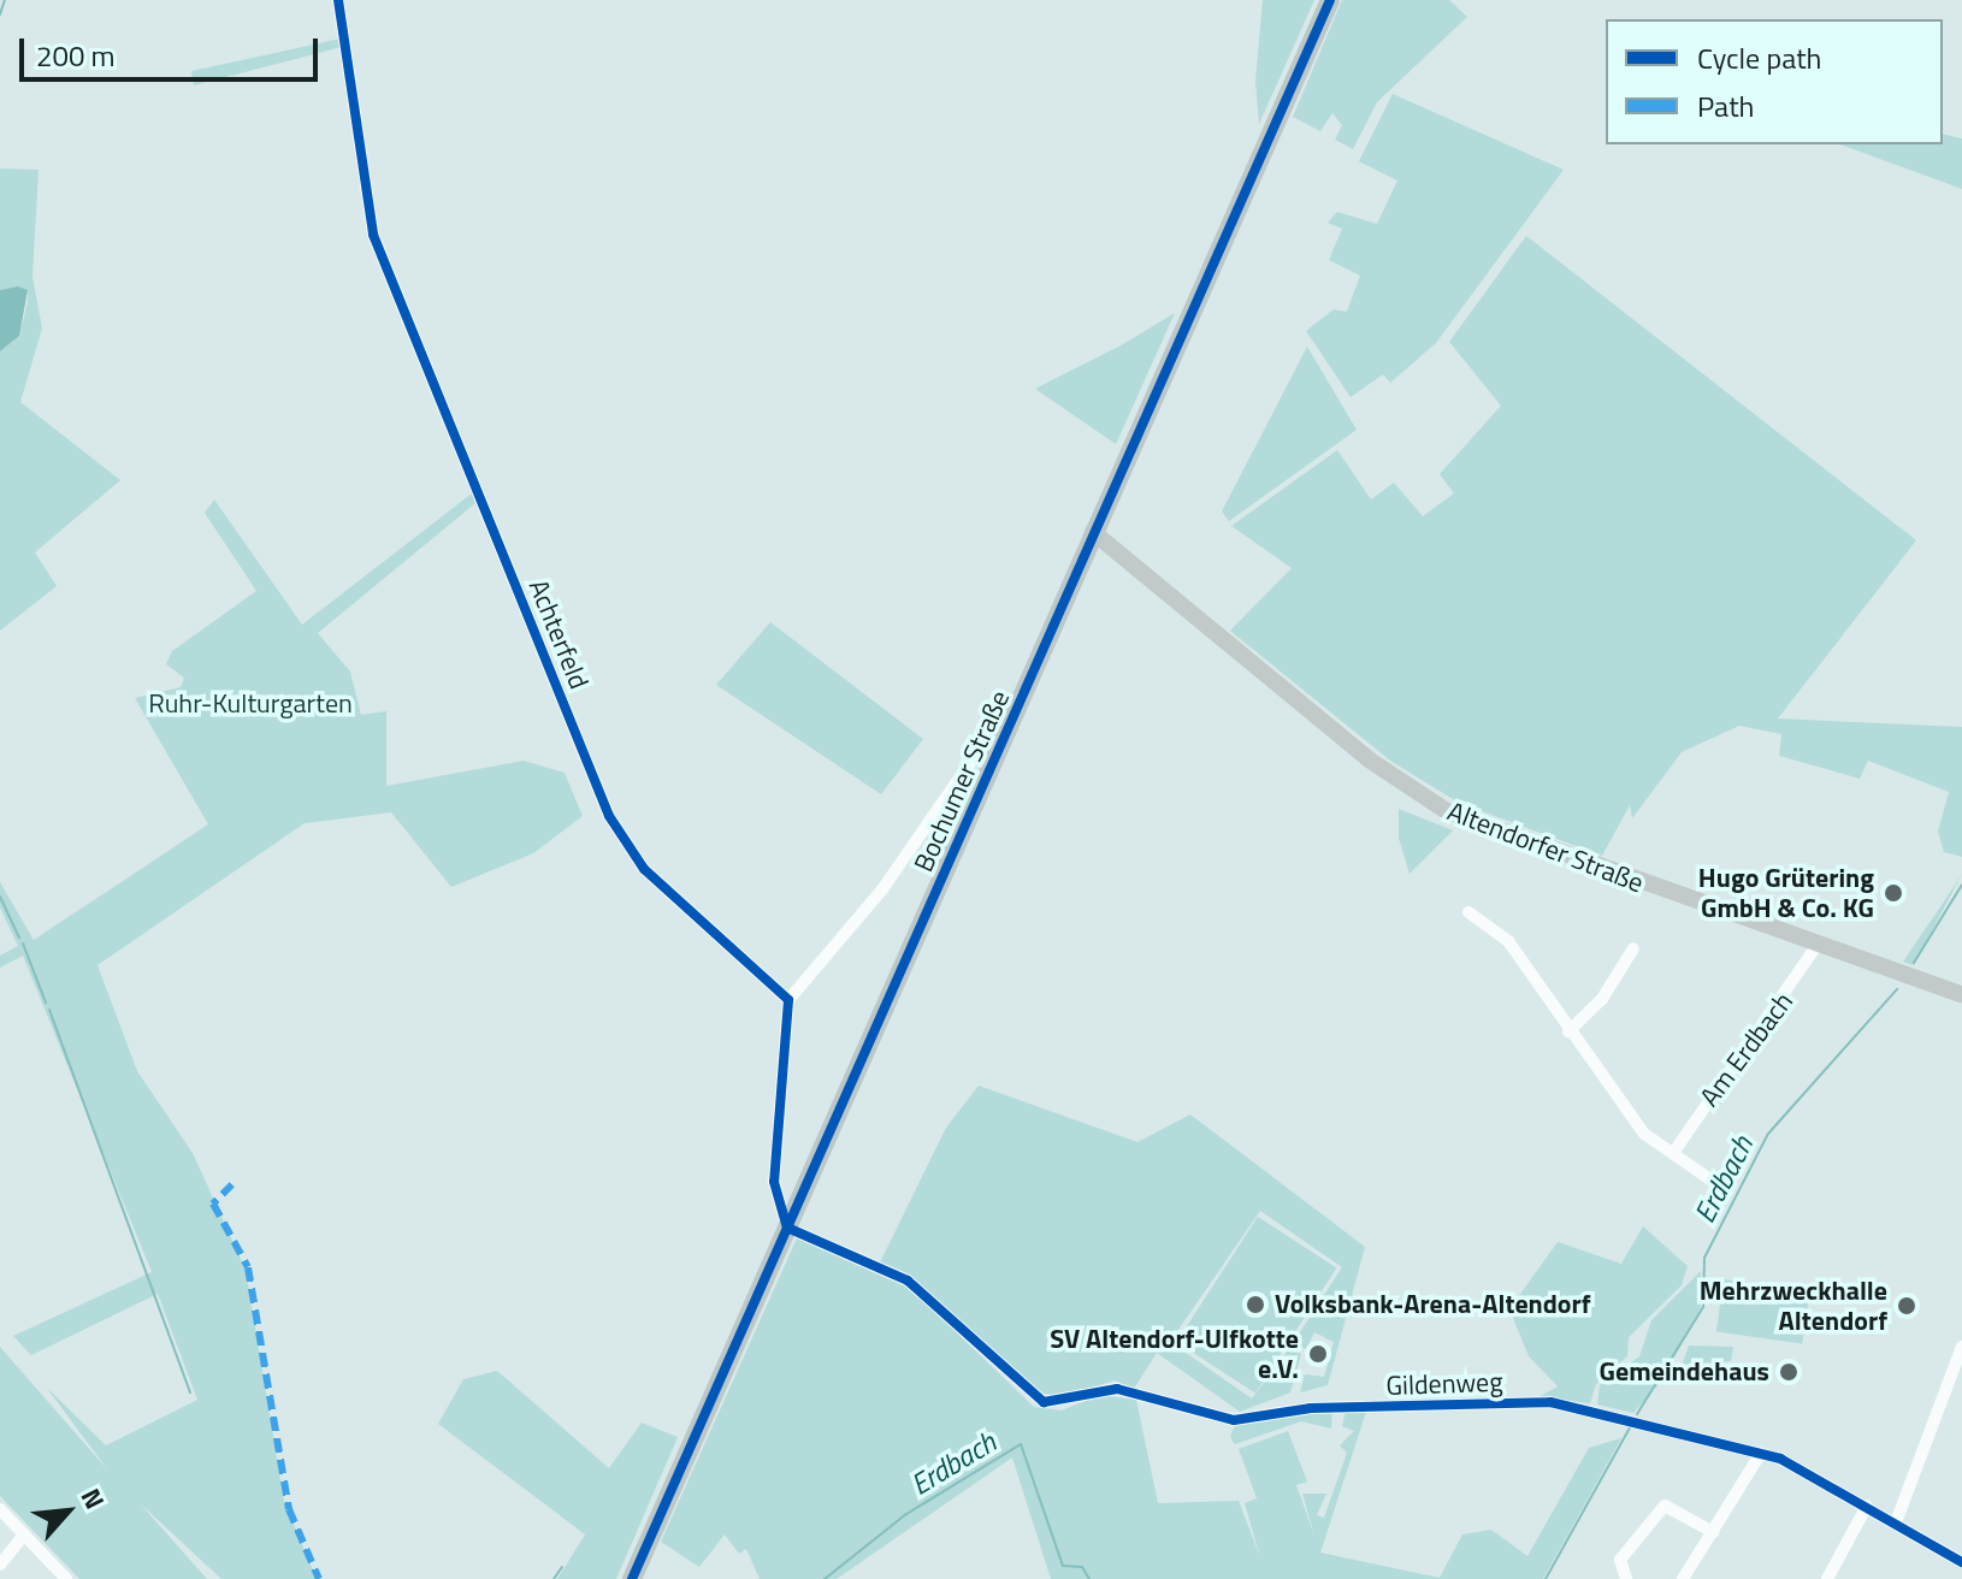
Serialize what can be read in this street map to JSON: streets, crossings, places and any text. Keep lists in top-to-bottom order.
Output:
{
  "streets": {
    "main road": ["Bochumer Straße"],
    "street": [
      "Achterfeld",
      "Altendorfer Straße",
      "Am Erdbach",
      "Gildenweg"
    ]
  },
  "crossings": [
    ["Bochumer Straße", "Altendorfer Straße"],
    ["Bochumer Straße", "Gildenweg"],
    ["Altendorfer Straße", "Am Erdbach"]
  ],
  "water": ["Erdbach"],
  "parks": ["Ruhr-Kulturgarten"],
  "places": [
    "Hugo Grütering GmbH & Co. KG",
    "Volksbank-Arena-Altendorf",
    "Mehrzweckhalle Altendorf",
    "SV Altendorf-Ulfkotte e.V.",
    "Gemeindehaus"
  ],
  "legend": ["Cycle path", "Path"],
  "scale_bar": "200 m",
  "north": "top right"
}
